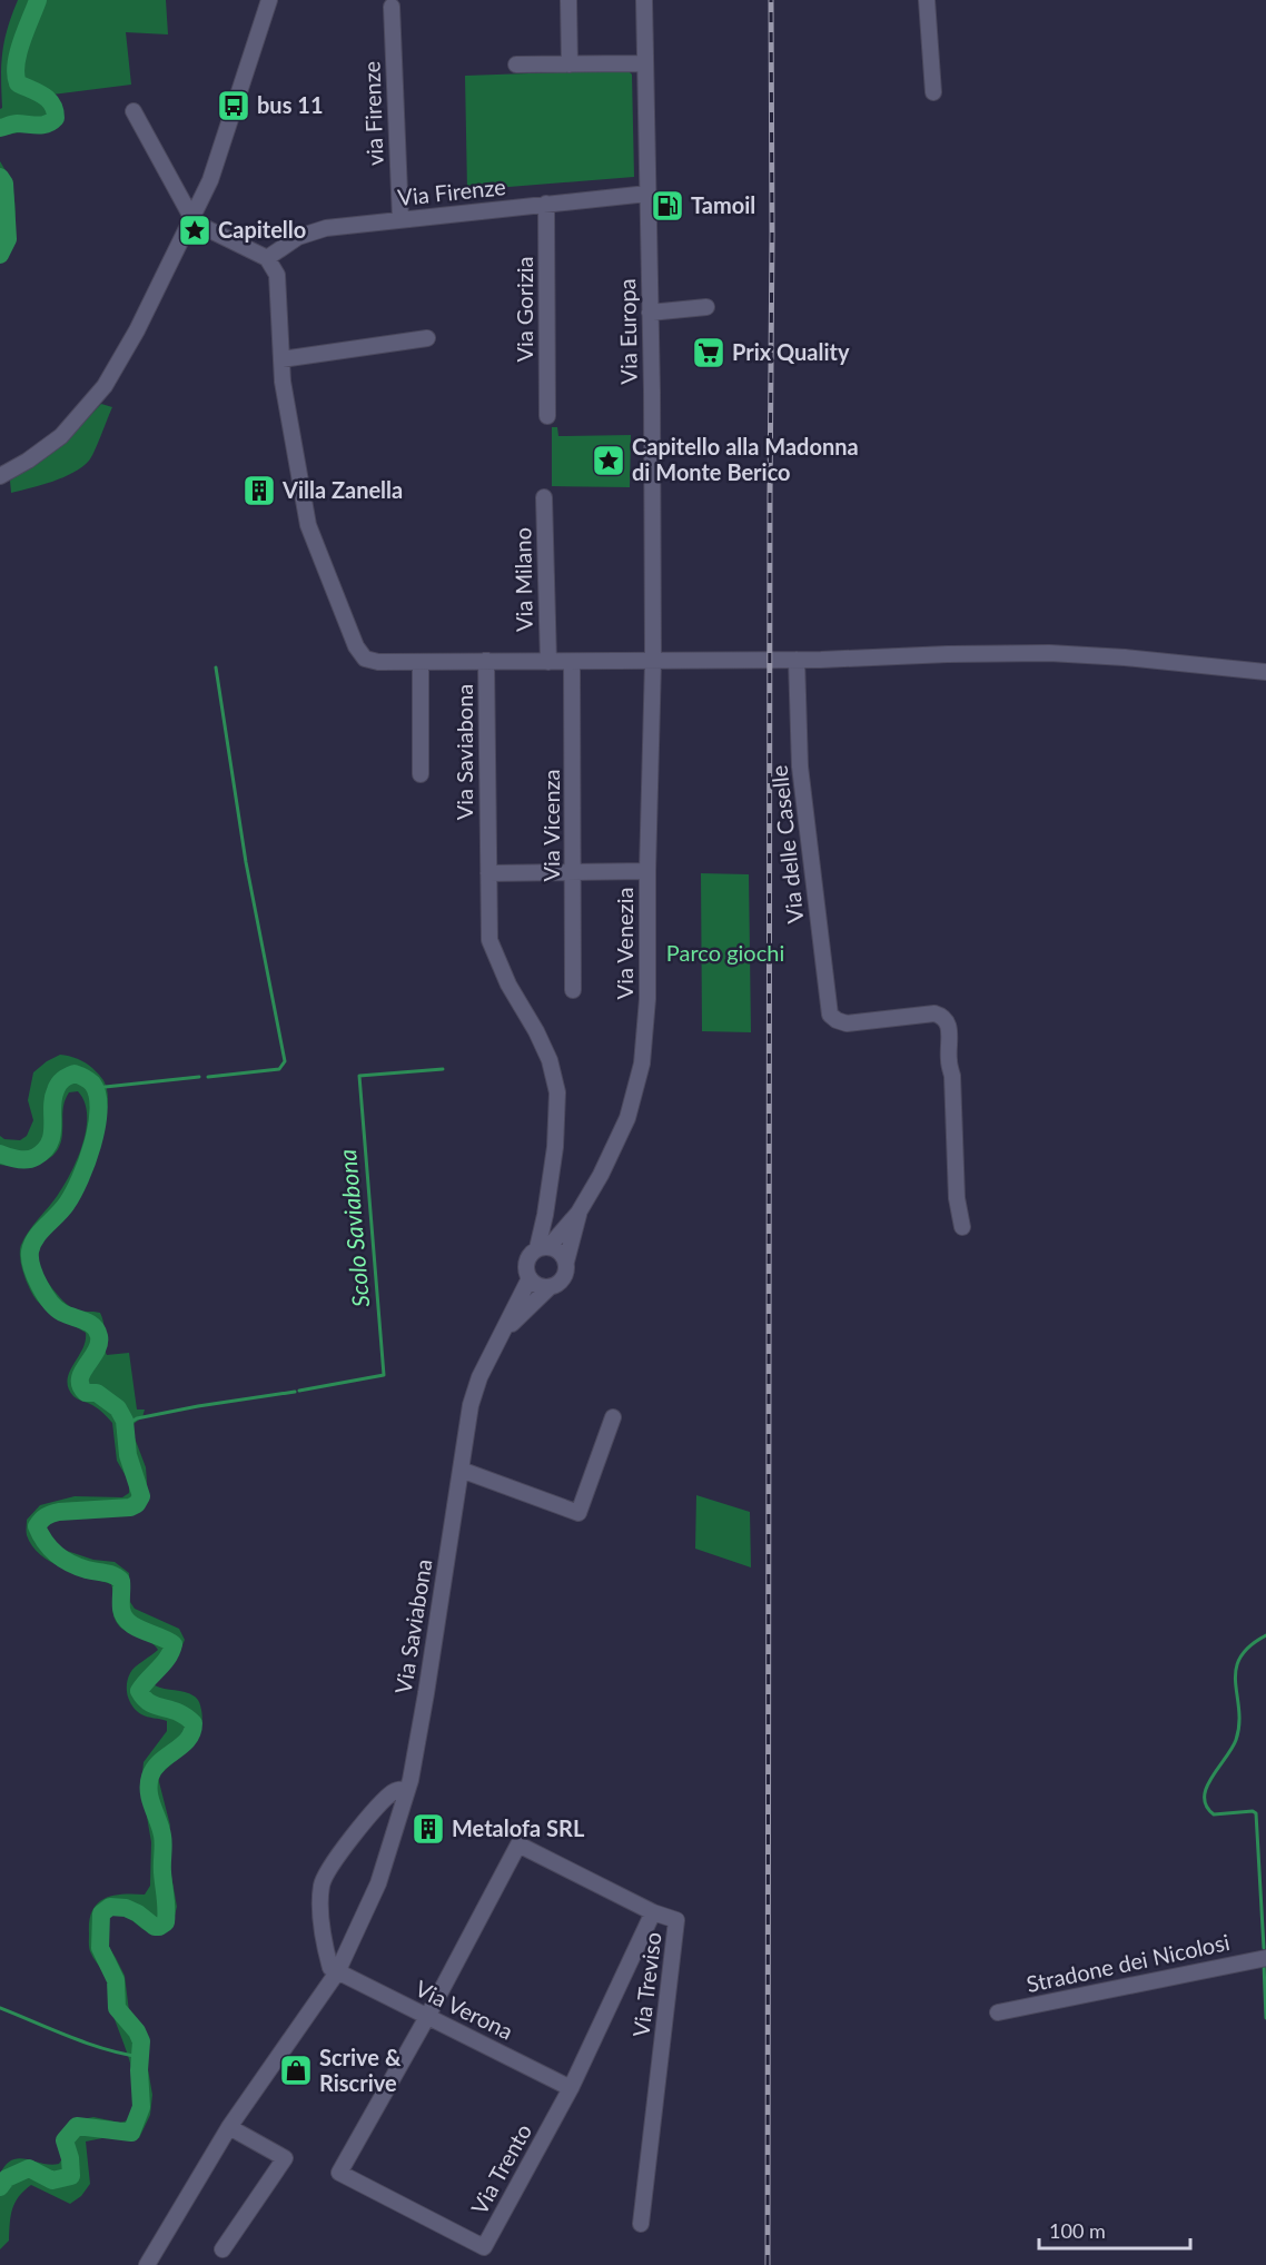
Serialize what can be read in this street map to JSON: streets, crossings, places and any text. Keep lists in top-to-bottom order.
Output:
{
  "streets": {
    "street": [
      "via Firenze",
      "Via Firenze",
      "Via Gorizia",
      "Via Europa",
      "Via Milano",
      "Via Saviabona",
      "Via Vicenza",
      "Via delle Caselle",
      "Via Venezia",
      "Stradone dei Nicolosi",
      "Via Treviso",
      "Via Verona",
      "Via Trento"
    ]
  },
  "crossings": [
    ["via Firenze", "Via Firenze"],
    ["Via Firenze", "Via Gorizia"],
    ["Via Firenze", "Via Europa"],
    ["Via Firenze", "Via Saviabona"],
    ["Via Europa", "Via Venezia"],
    ["Via Saviabona", "Via Venezia"],
    ["Via Saviabona", "Via Verona"],
    ["Via Treviso", "Via Verona"],
    ["Via Treviso", "Via Trento"],
    ["Via Verona", "Via Trento"]
  ],
  "water": ["Scolo Saviabona"],
  "parks": ["Parco giochi"],
  "places": {
    "bus stop": ["bus 11"],
    "fuel station": ["Tamoil"],
    "place": ["Capitello", "Capitello alla Madonna di Monte Berico"],
    "supermarket": ["Prix Quality"],
    "building": ["Villa Zanella", "Metalofa SRL"],
    "shop": ["Scrive & Riscrive"]
  },
  "scale_bar": "100 m"
}
